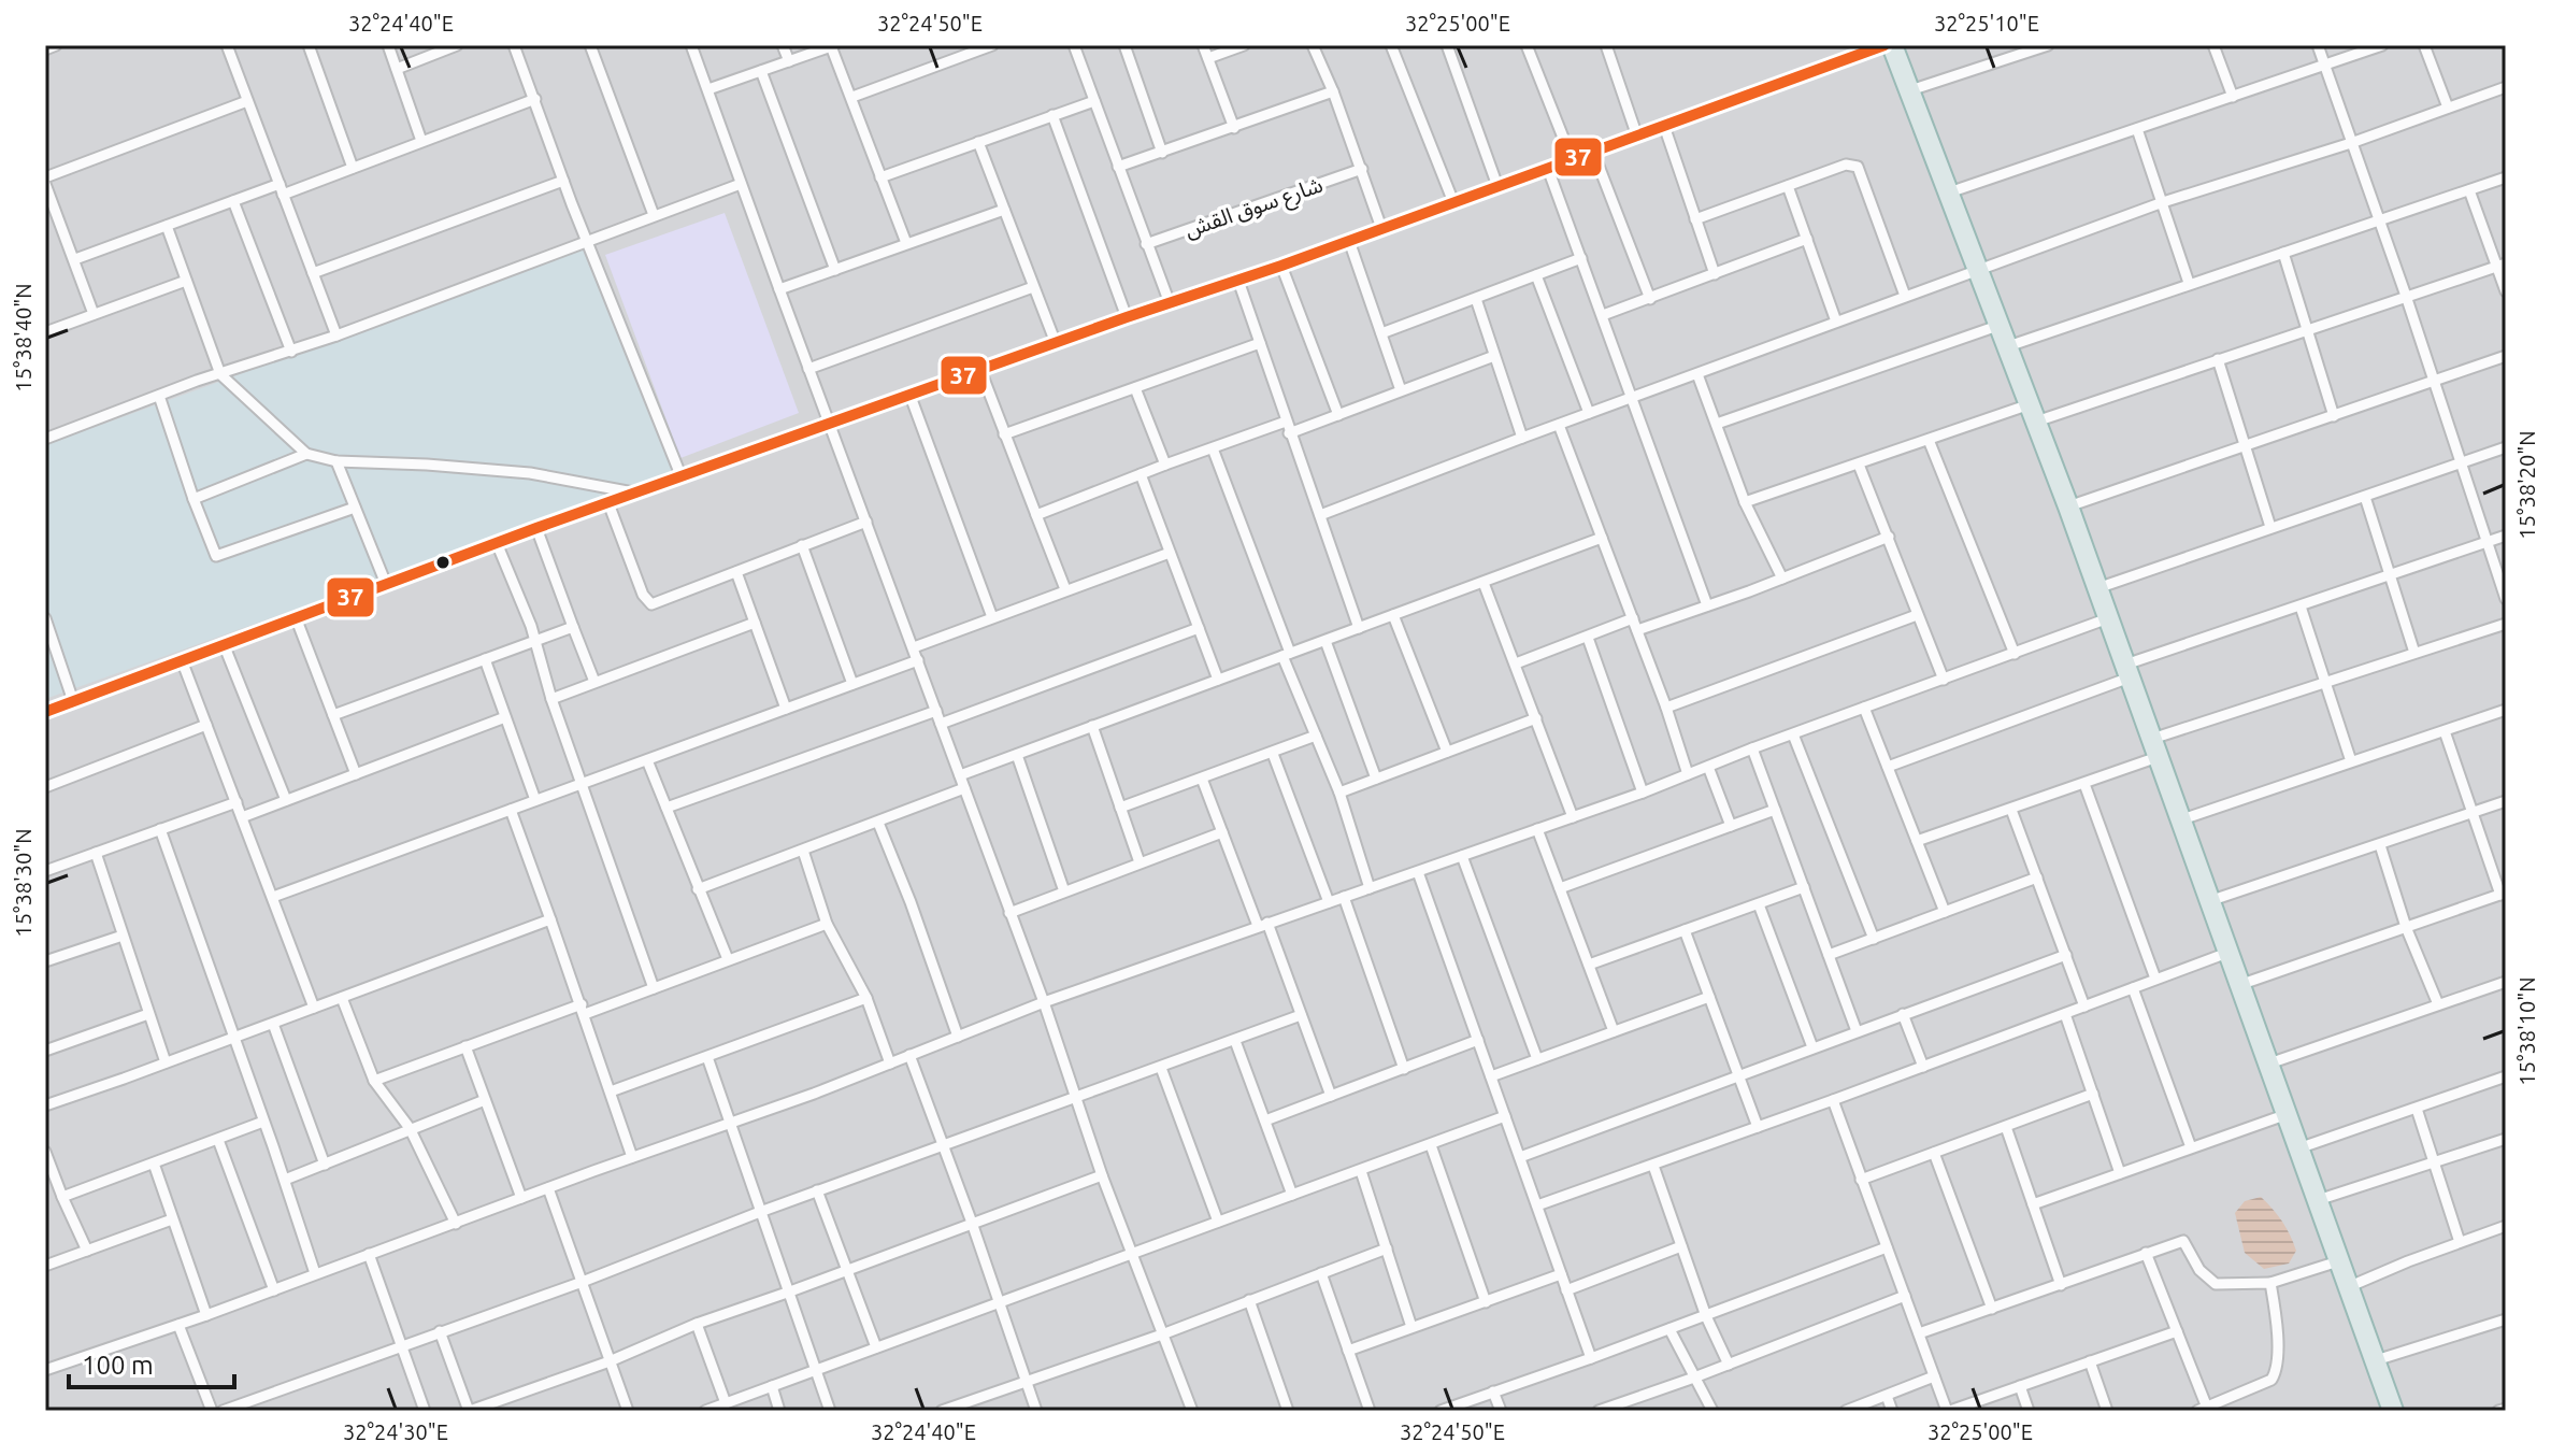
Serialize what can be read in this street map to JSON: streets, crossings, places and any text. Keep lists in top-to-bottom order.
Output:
{
  "streets": {
    "street": ["شارع سوق القش"]
  },
  "lines": ["transit line 37"],
  "scale_bar": "100 m",
  "coordinates": [
    "32°24'40\"E",
    "32°24'50\"E",
    "32°25'00\"E",
    "32°25'10\"E",
    "15°38'40\"N",
    "15°38'20\"N",
    "15°38'30\"N",
    "15°38'10\"N",
    "32°24'30\"E"
  ]
}
